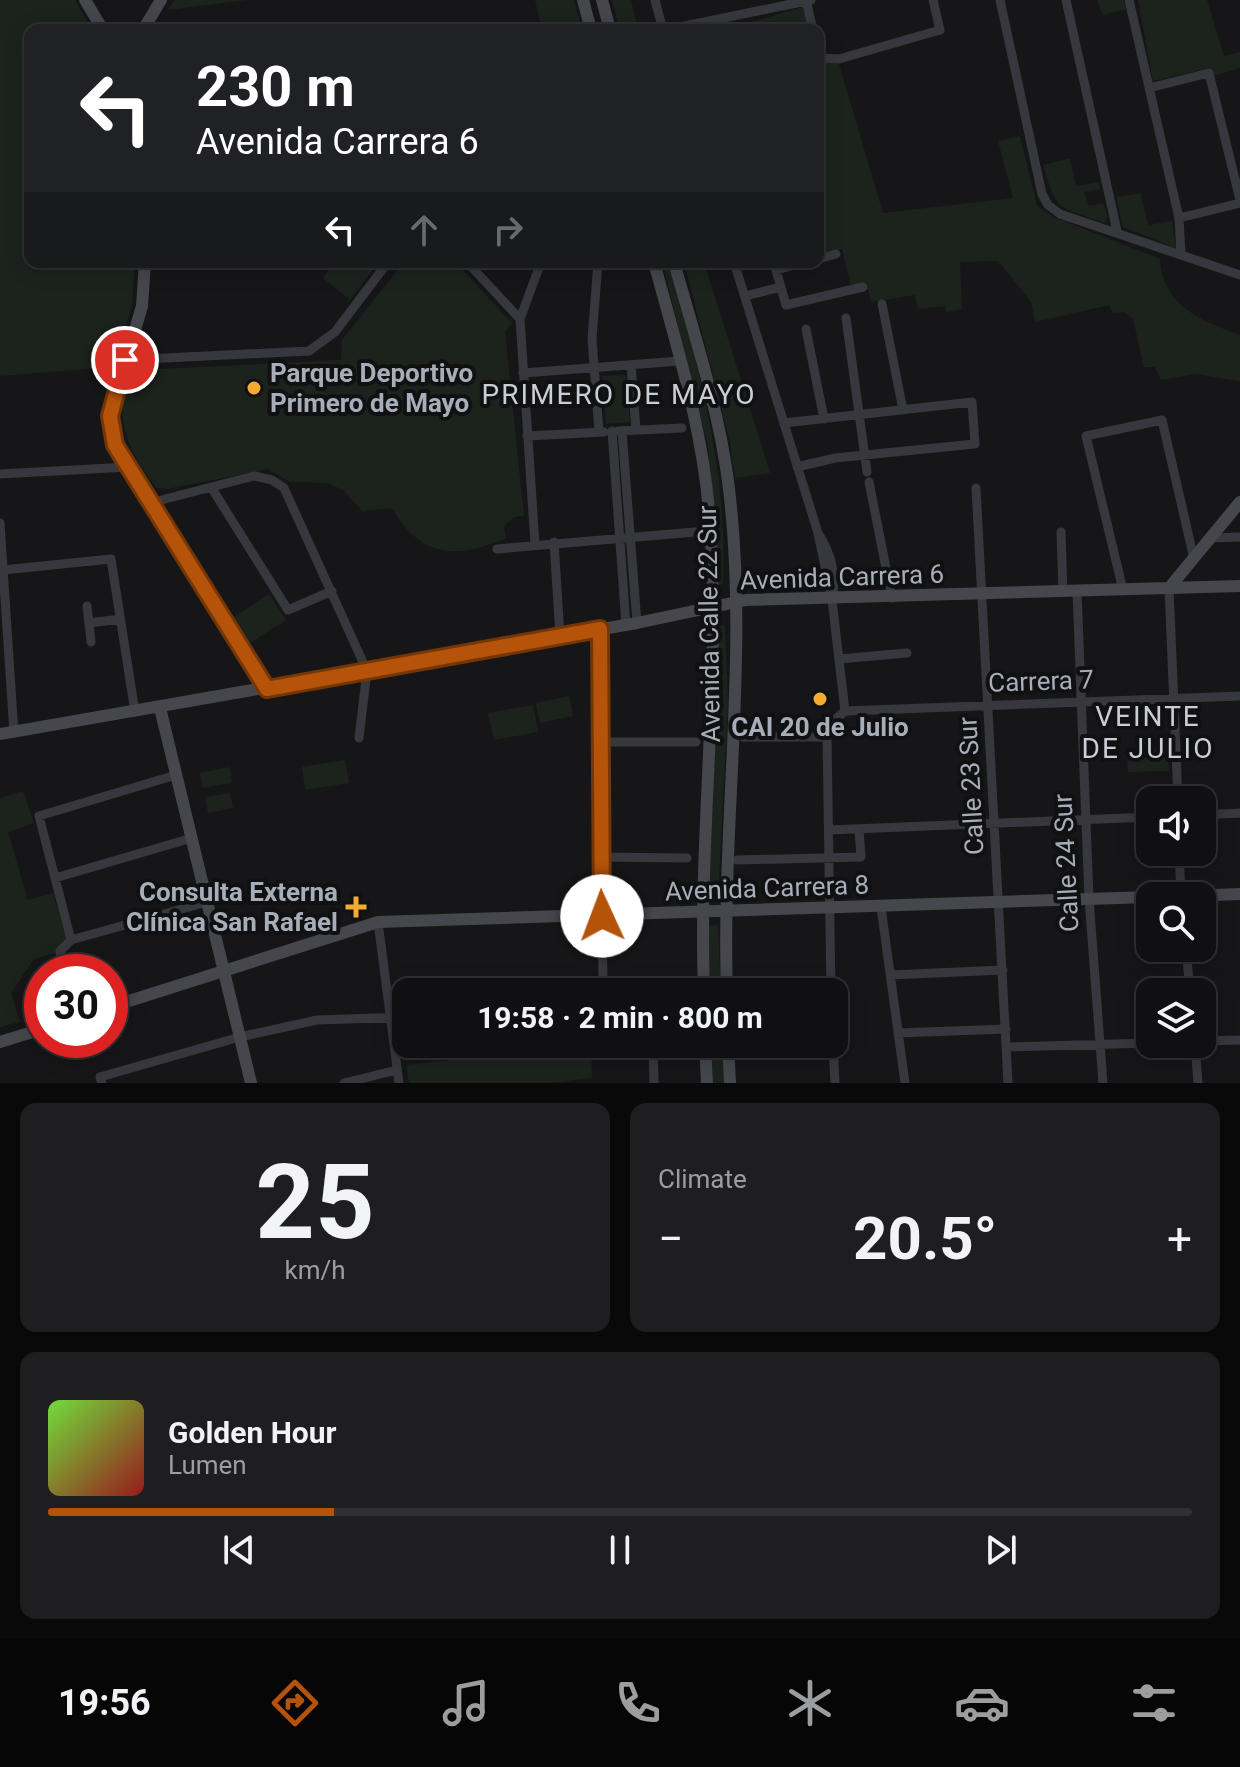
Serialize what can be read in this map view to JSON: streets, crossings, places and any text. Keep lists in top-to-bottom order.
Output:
{
  "streets": {
    "main road": ["Avenida Carrera 6", "Avenida Calle 22 Sur", "Avenida Carrera 8"],
    "street": ["Carrera 7", "Calle 23 Sur", "Calle 24 Sur"]
  },
  "crossings": [
    ["Avenida Carrera 6", "Avenida Calle 22 Sur"],
    ["Avenida Carrera 6", "Calle 23 Sur"],
    ["Avenida Carrera 6", "Calle 24 Sur"],
    ["Avenida Calle 22 Sur", "Avenida Carrera 8"],
    ["Carrera 7", "Calle 23 Sur"],
    ["Carrera 7", "Calle 24 Sur"],
    ["Calle 23 Sur", "Avenida Carrera 8"],
    ["Calle 24 Sur", "Avenida Carrera 8"]
  ],
  "districts": ["PRIMERO DE MAYO", "VEINTE DE JULIO"],
  "places": {
    "other": ["Parque Deportivo Primero de Mayo", "CAI 20 de Julio"],
    "health": ["Consulta Externa Clínica San Rafael"]
  },
  "page": {
    "turn": ["230 m", "Avenida Carrera 6"],
    "limit": "30",
    "trip": "19:58 · 2 min · 800 m",
    "tile": [
      ["25", "km/h"],
      "Climate"
    ],
    "heat": ["−", "20.5°", "+"],
    "song": ["Golden Hour", "Lumen"],
    "tabs": "19:56"
  }
}
